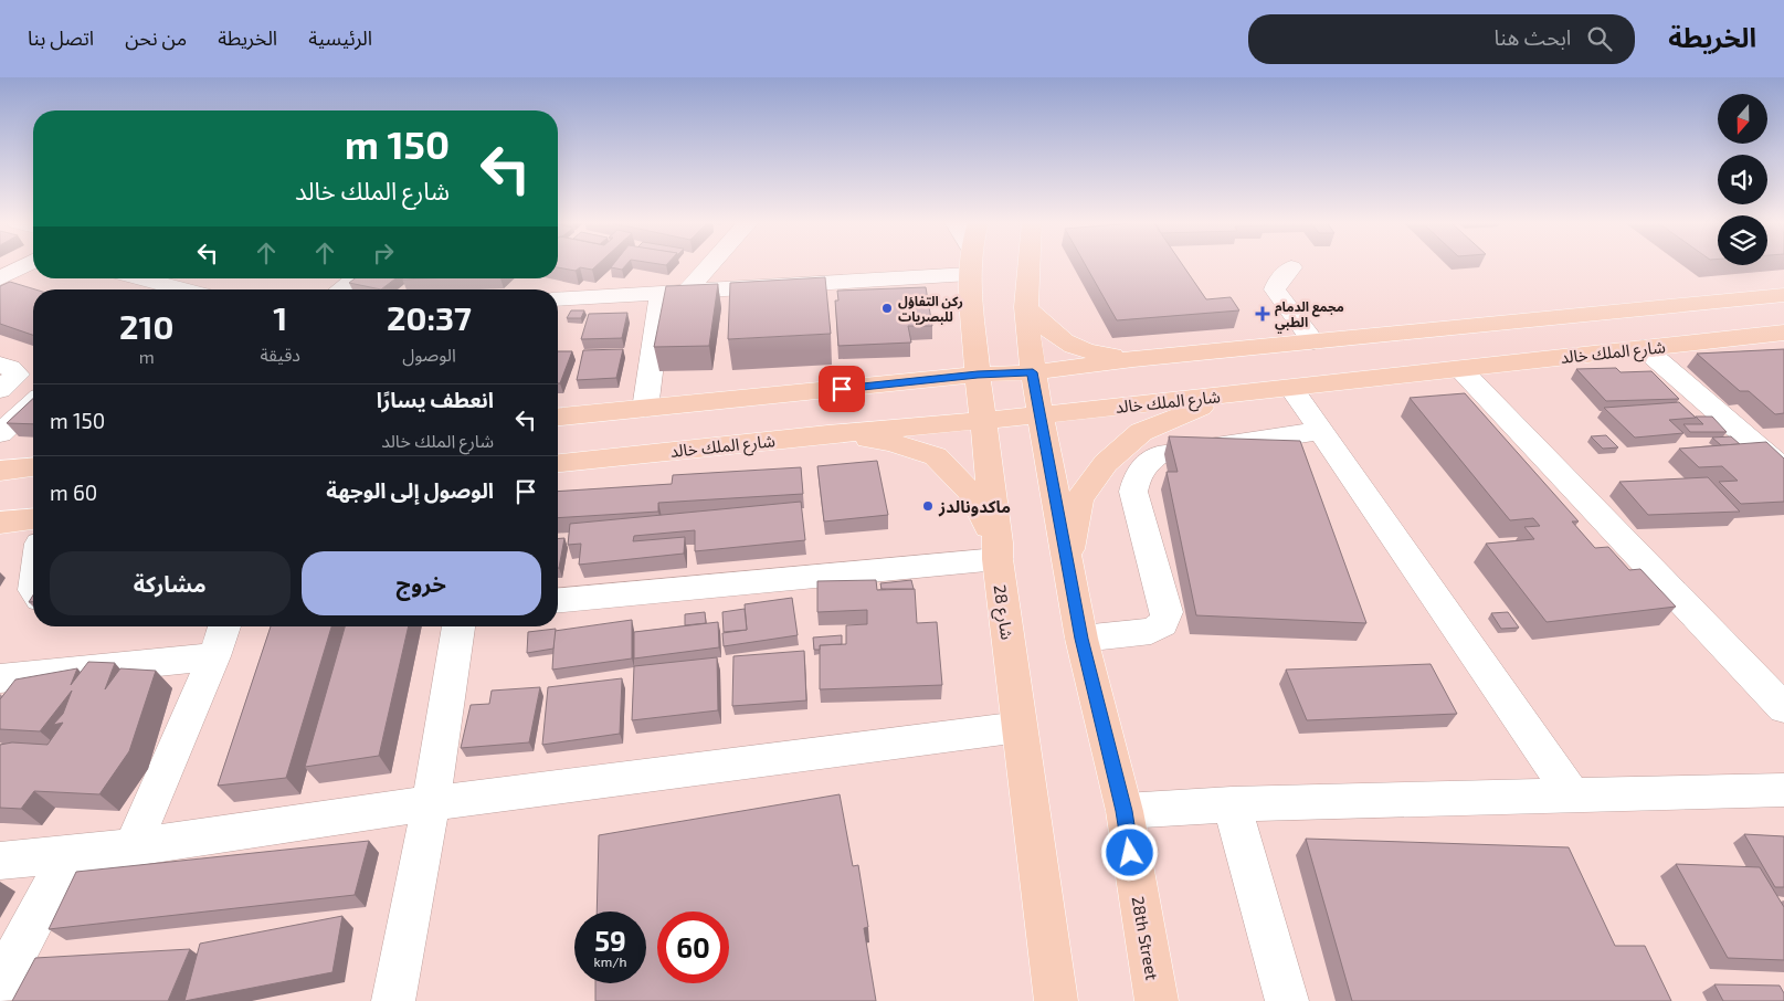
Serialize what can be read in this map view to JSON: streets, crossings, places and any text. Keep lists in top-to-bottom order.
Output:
{
  "streets": {
    "main road": ["شارع الملك خالد", "شارع 28", "28th Street"]
  },
  "crossings": [
    ["شارع الملك خالد", "شارع 28"],
    ["شارع الملك خالد", "28th Street"]
  ],
  "places": {
    "other": ["ركن التفاؤل للبصريات", "ماكدونالدز"],
    "health": ["مجمع الدمام الطبي"]
  },
  "north": "bottom",
  "page": {
    "header": "الخريطة",
    "search": "ابحث هنا",
    "nav": [
      "الرئيسية",
      "الخريطة",
      "من نحن",
      "اتصل بنا"
    ],
    "turn": ["150 m", "شارع الملك خالد"],
    "eta": [
      "20:37",
      "الوصول",
      "1",
      "دقيقة",
      "210",
      "m"
    ],
    "list": [
      {
        "name": "انعطف يسارًا",
        "note": "شارع الملك خالد",
        "value": "150 m"
      },
      {
        "name": "الوصول إلى الوجهة",
        "value": "60 m"
      }
    ],
    "buttons": ["خروج", "مشاركة"],
    "speed": "59 km/h",
    "limit": "60"
  }
}
